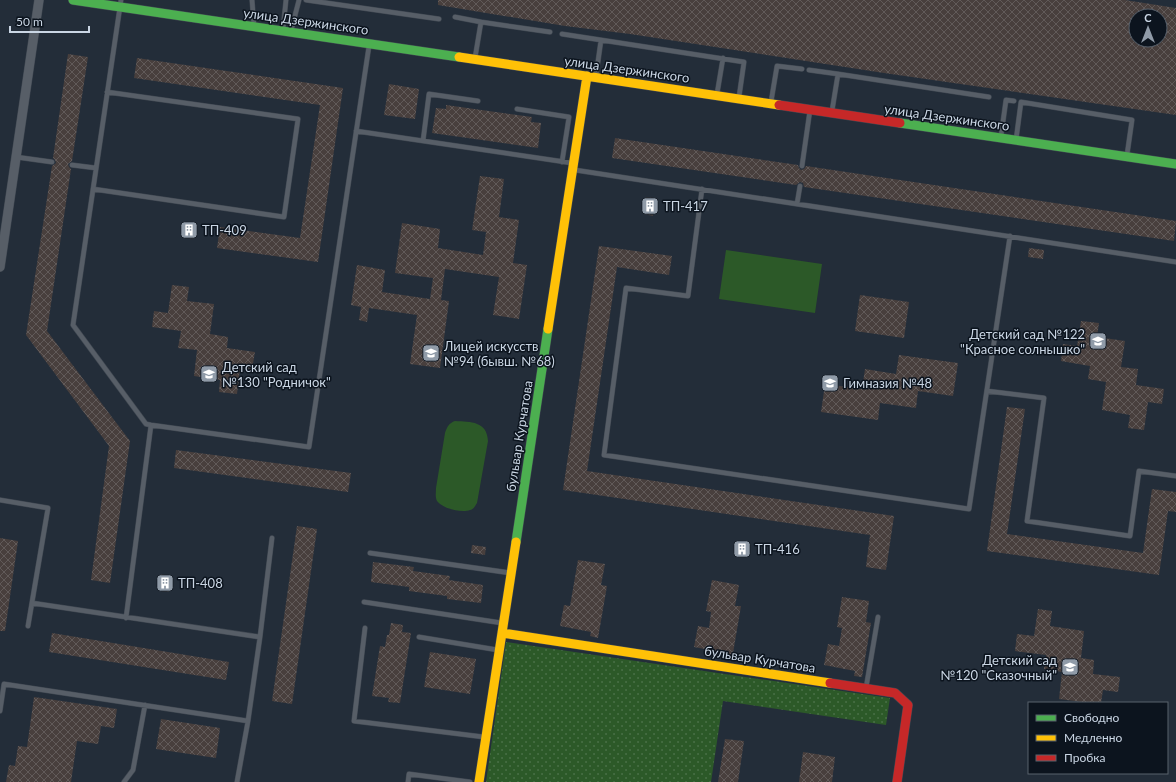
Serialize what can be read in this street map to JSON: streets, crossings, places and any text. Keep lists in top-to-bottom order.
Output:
{
  "streets": {
    "street": ["улица Дзержинского", "бульвар Курчатова"]
  },
  "crossings": [
    ["улица Дзержинского", "бульвар Курчатова"]
  ],
  "places": {
    "building": [
      "ТП-417",
      "ТП-409",
      "ТП-416",
      "ТП-408"
    ],
    "school or university": [
      "Детский сад №122 \"Красное солнышко\"",
      "Лицей искусств №94 (бывш. №68)",
      "Детский сад №130 \"Родничок\"",
      "Гимназия №48",
      "Детский сад №120 \"Сказочный\""
    ]
  },
  "legend": ["Свободно", "Медленно", "Пробка"],
  "scale_bar": "50 m",
  "north": "top"
}
